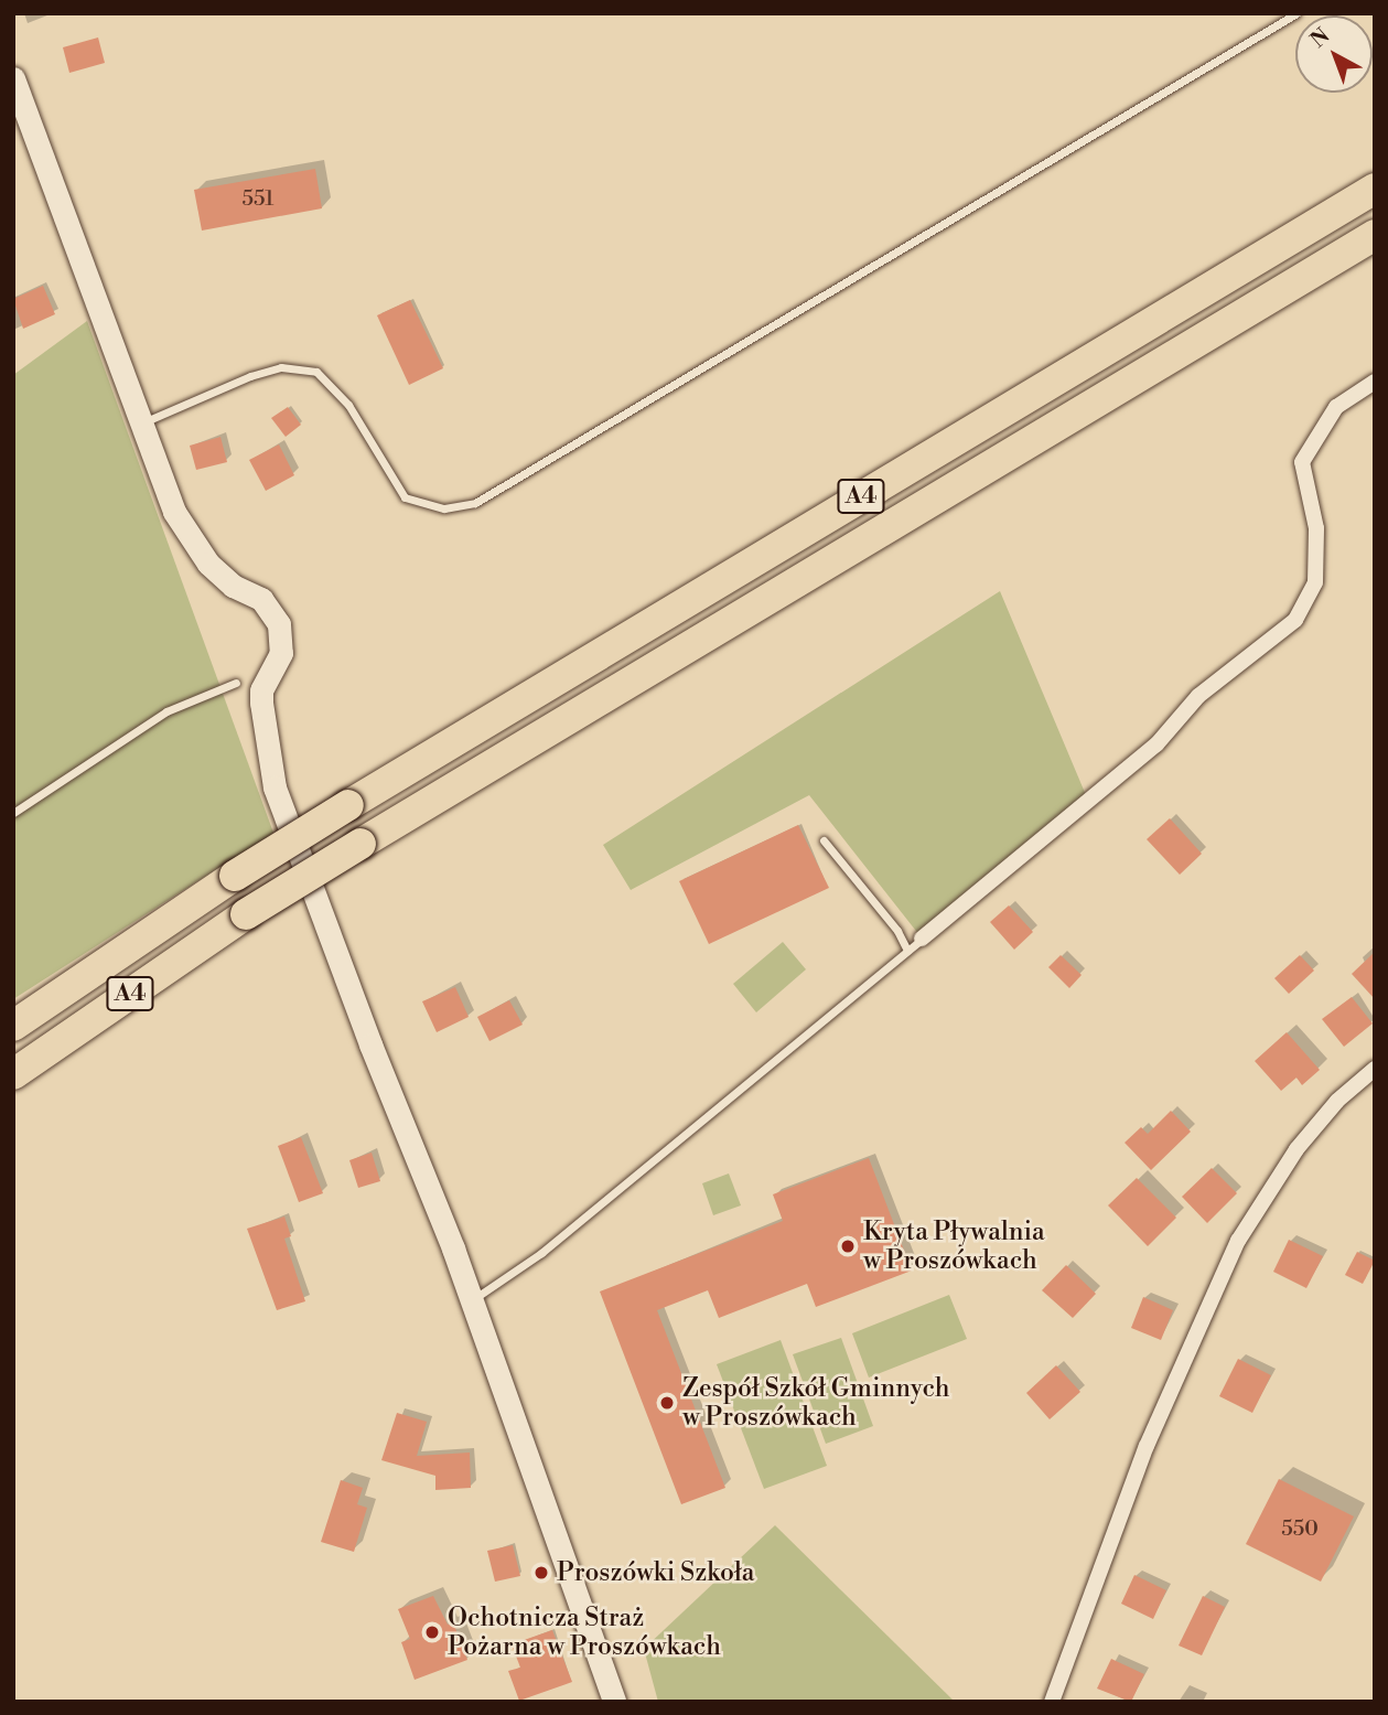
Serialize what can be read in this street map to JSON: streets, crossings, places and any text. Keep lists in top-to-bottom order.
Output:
{
  "streets": {
    "highway": ["A4"]
  },
  "places": [
    "Kryta Pływalnia w Proszówkach",
    "Zespół Szkół Gminnych w Proszówkach",
    "Proszówki Szkoła",
    "Ochotnicza Straż Pożarna w Proszówkach"
  ],
  "house_numbers": ["551", "550"],
  "north": "top left"
}
